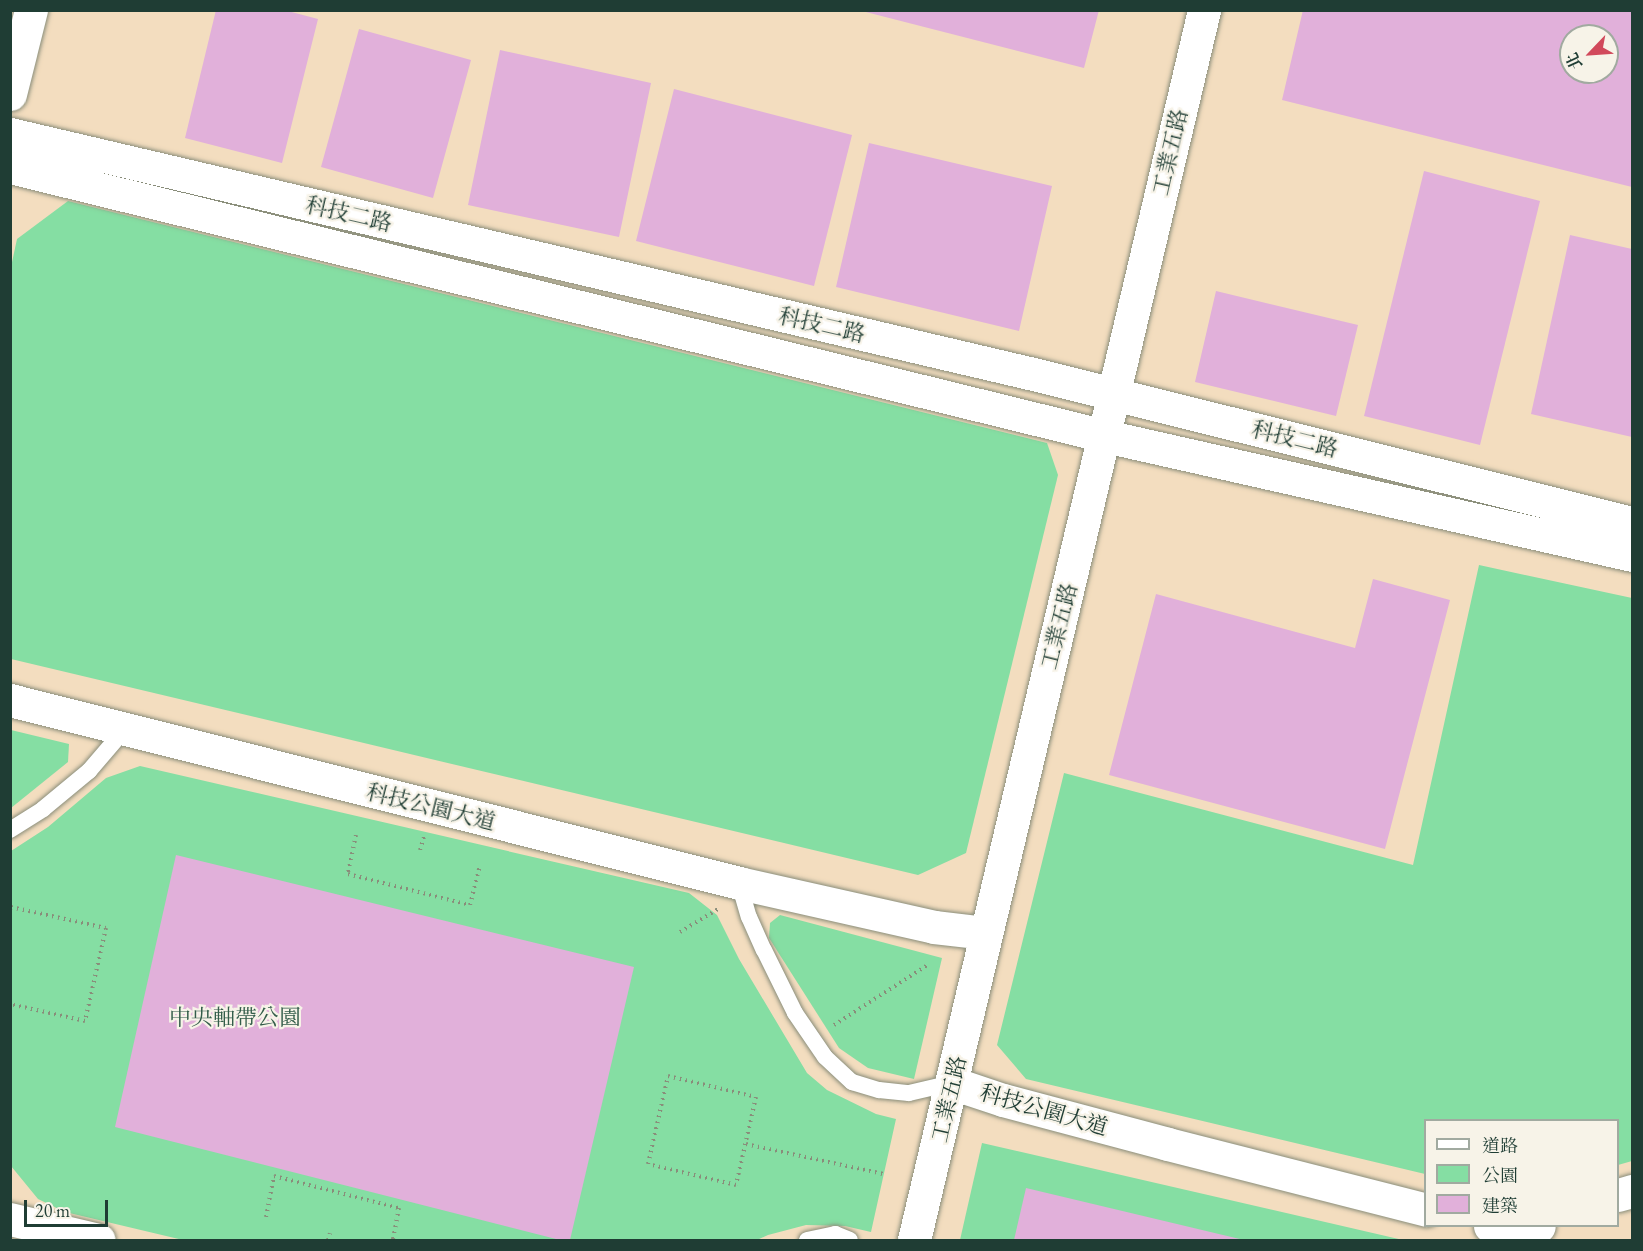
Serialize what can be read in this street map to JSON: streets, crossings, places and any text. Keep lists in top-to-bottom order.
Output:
{
  "streets": {
    "street": ["工業五路", "科技二路", "科技公園大道"]
  },
  "crossings": [
    ["工業五路", "科技二路"],
    ["工業五路", "科技公園大道"]
  ],
  "parks": ["中央軸帶公園"],
  "legend": ["道路", "公園", "建築"],
  "scale_bar": "20 m",
  "north": "bottom left"
}
